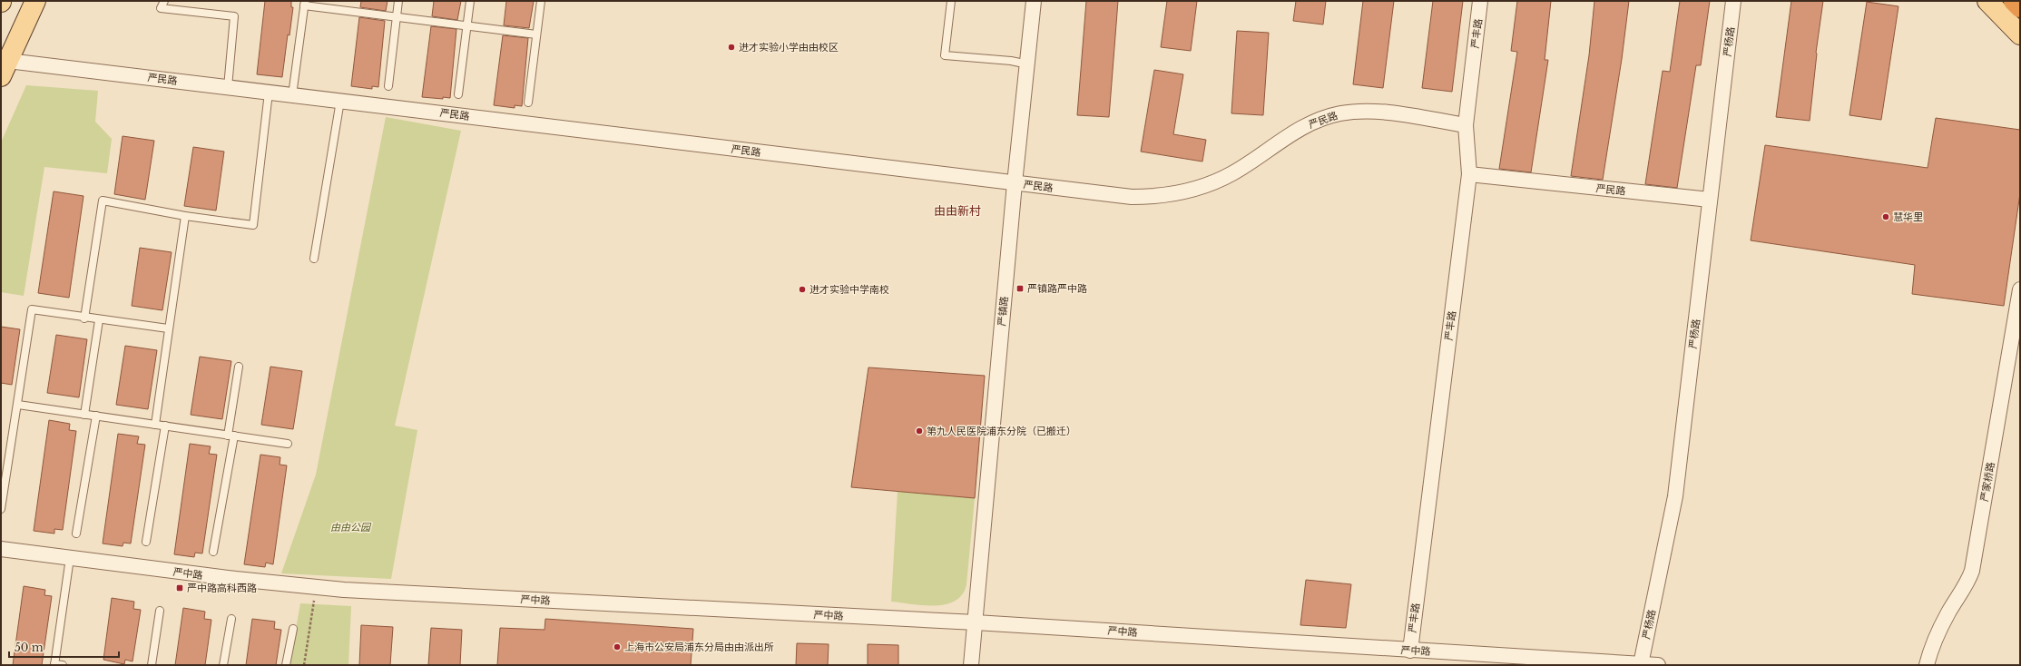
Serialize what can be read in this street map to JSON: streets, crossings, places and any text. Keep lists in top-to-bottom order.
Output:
{
  "streets": {
    "street": [
      "严丰路",
      "严杨路",
      "严民路",
      "严镇路",
      "严家桥路",
      "严中路"
    ]
  },
  "crossings": [
    ["严丰路", "严民路"],
    ["严丰路", "严中路"],
    ["严杨路", "严民路"],
    ["严杨路", "严中路"],
    ["严民路", "严镇路"],
    ["严镇路", "严中路"]
  ],
  "districts": ["由由新村"],
  "parks": ["由由公园"],
  "places": {
    "other": [
      "进才实验小学由由校区",
      "慧华里",
      "进才实验中学南校",
      "第九人民医院浦东分院（已搬迁）",
      "上海市公安局浦东分局由由派出所"
    ],
    "transit": ["严镇路严中路", "严中路高科西路"]
  },
  "scale_bar": "50 m"
}
